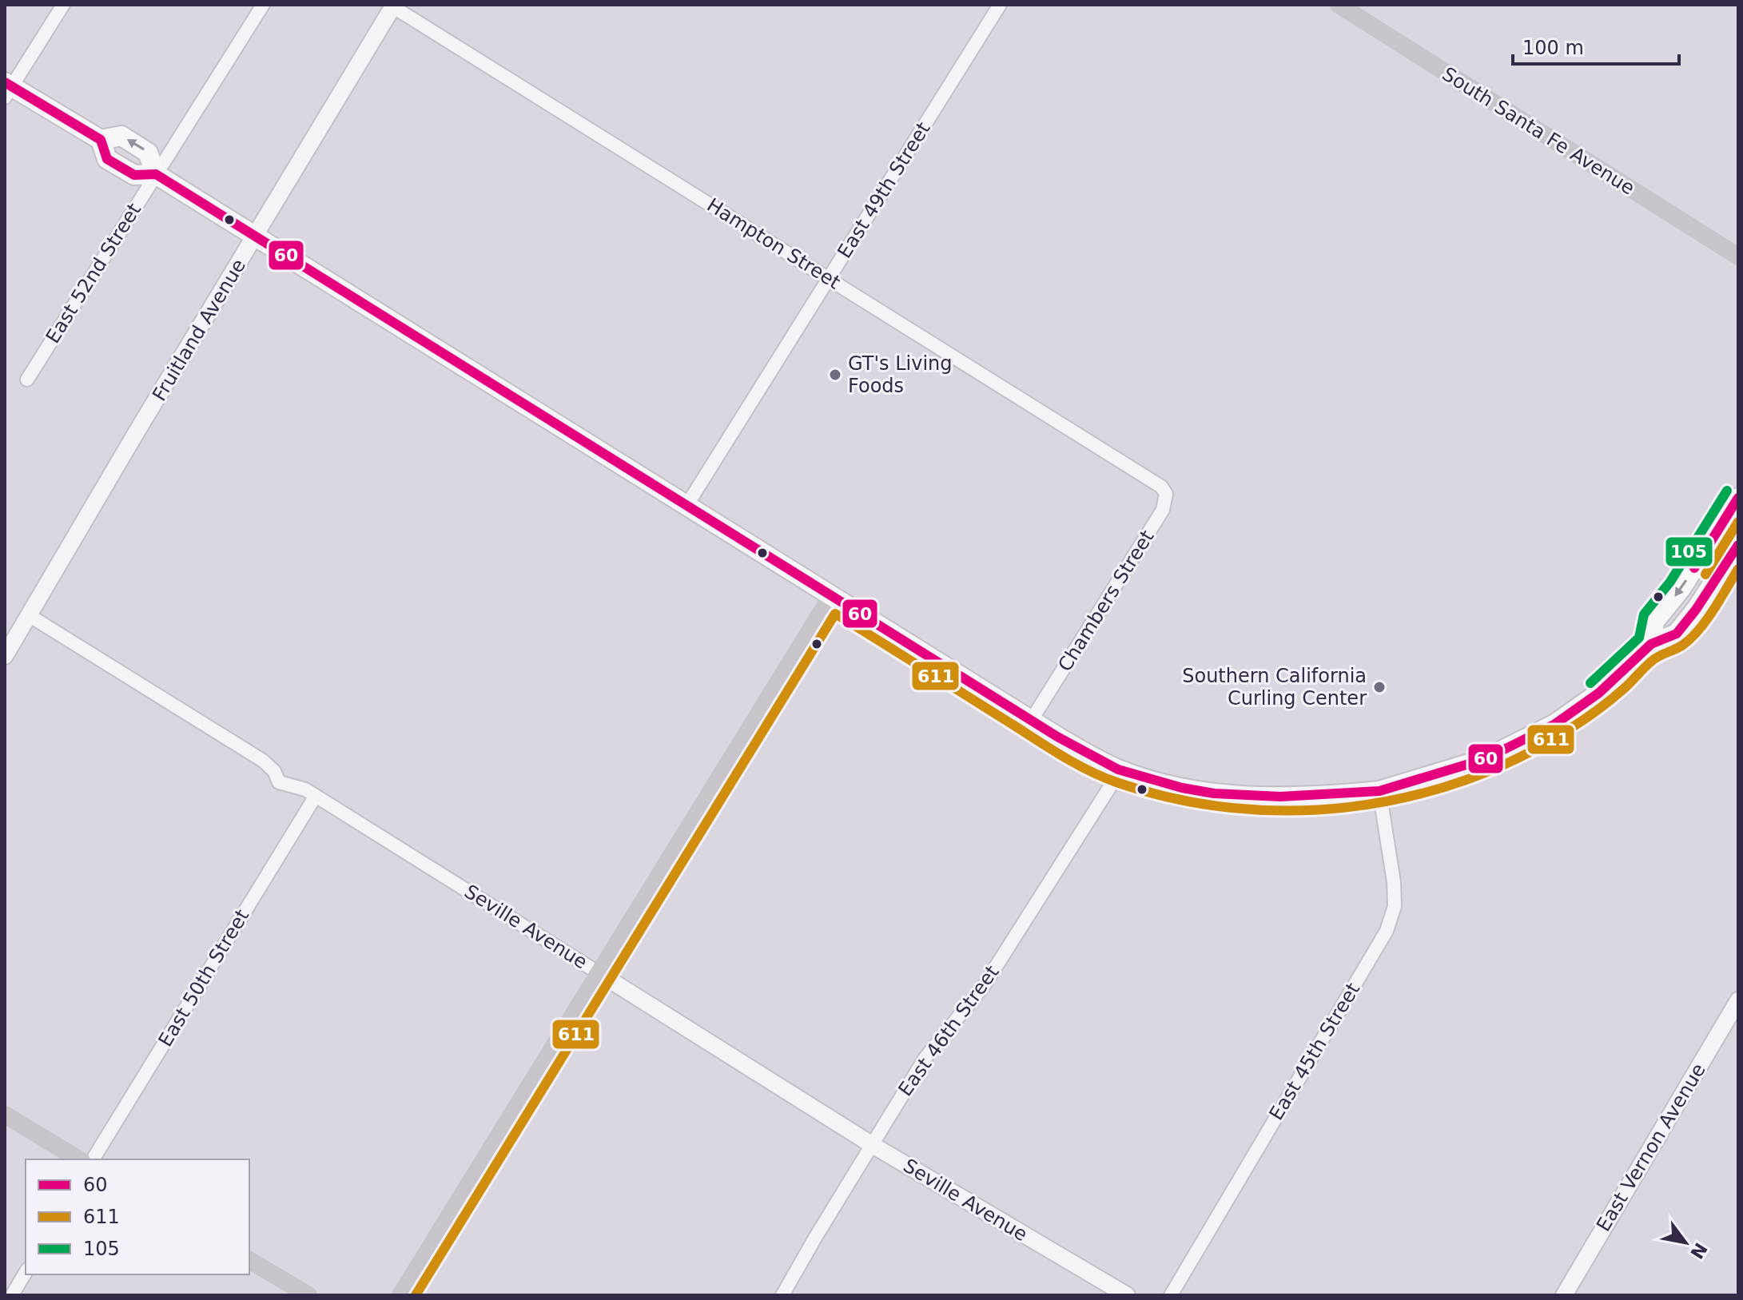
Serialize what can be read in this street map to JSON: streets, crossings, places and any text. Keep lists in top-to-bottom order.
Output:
{
  "streets": {
    "main road": ["South Santa Fe Avenue"],
    "street": [
      "East 49th Street",
      "Hampton Street",
      "East 52nd Street",
      "Fruitland Avenue",
      "Chambers Street",
      "Seville Avenue",
      "East 50th Street",
      "East 46th Street",
      "East 45th Street",
      "East Vernon Avenue"
    ]
  },
  "crossings": [
    ["East 49th Street", "Hampton Street"],
    ["Hampton Street", "Fruitland Avenue"],
    ["Hampton Street", "Chambers Street"],
    ["Fruitland Avenue", "Seville Avenue"],
    ["Seville Avenue", "East 50th Street"],
    ["Seville Avenue", "East 46th Street"]
  ],
  "places": ["GT's Living Foods", "Southern California Curling Center"],
  "lines": ["transit line 60", "transit line 105", "transit line 611"],
  "legend": ["60", "611", "105"],
  "scale_bar": "100 m",
  "north": "bottom right"
}
